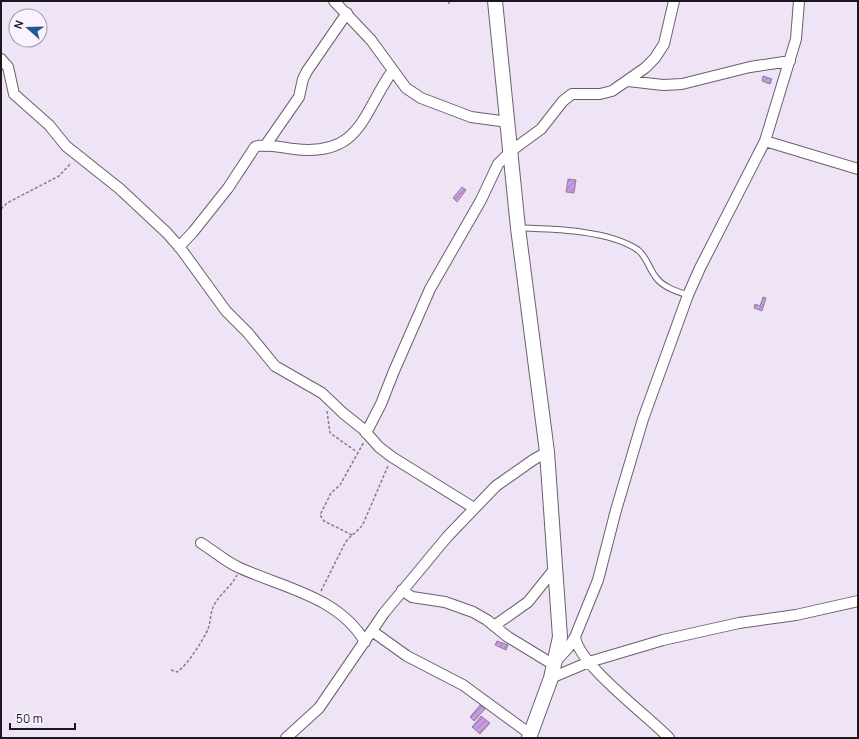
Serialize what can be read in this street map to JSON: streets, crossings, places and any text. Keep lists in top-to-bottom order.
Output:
{
  "scale_bar": "50 m",
  "north": "left"
}
